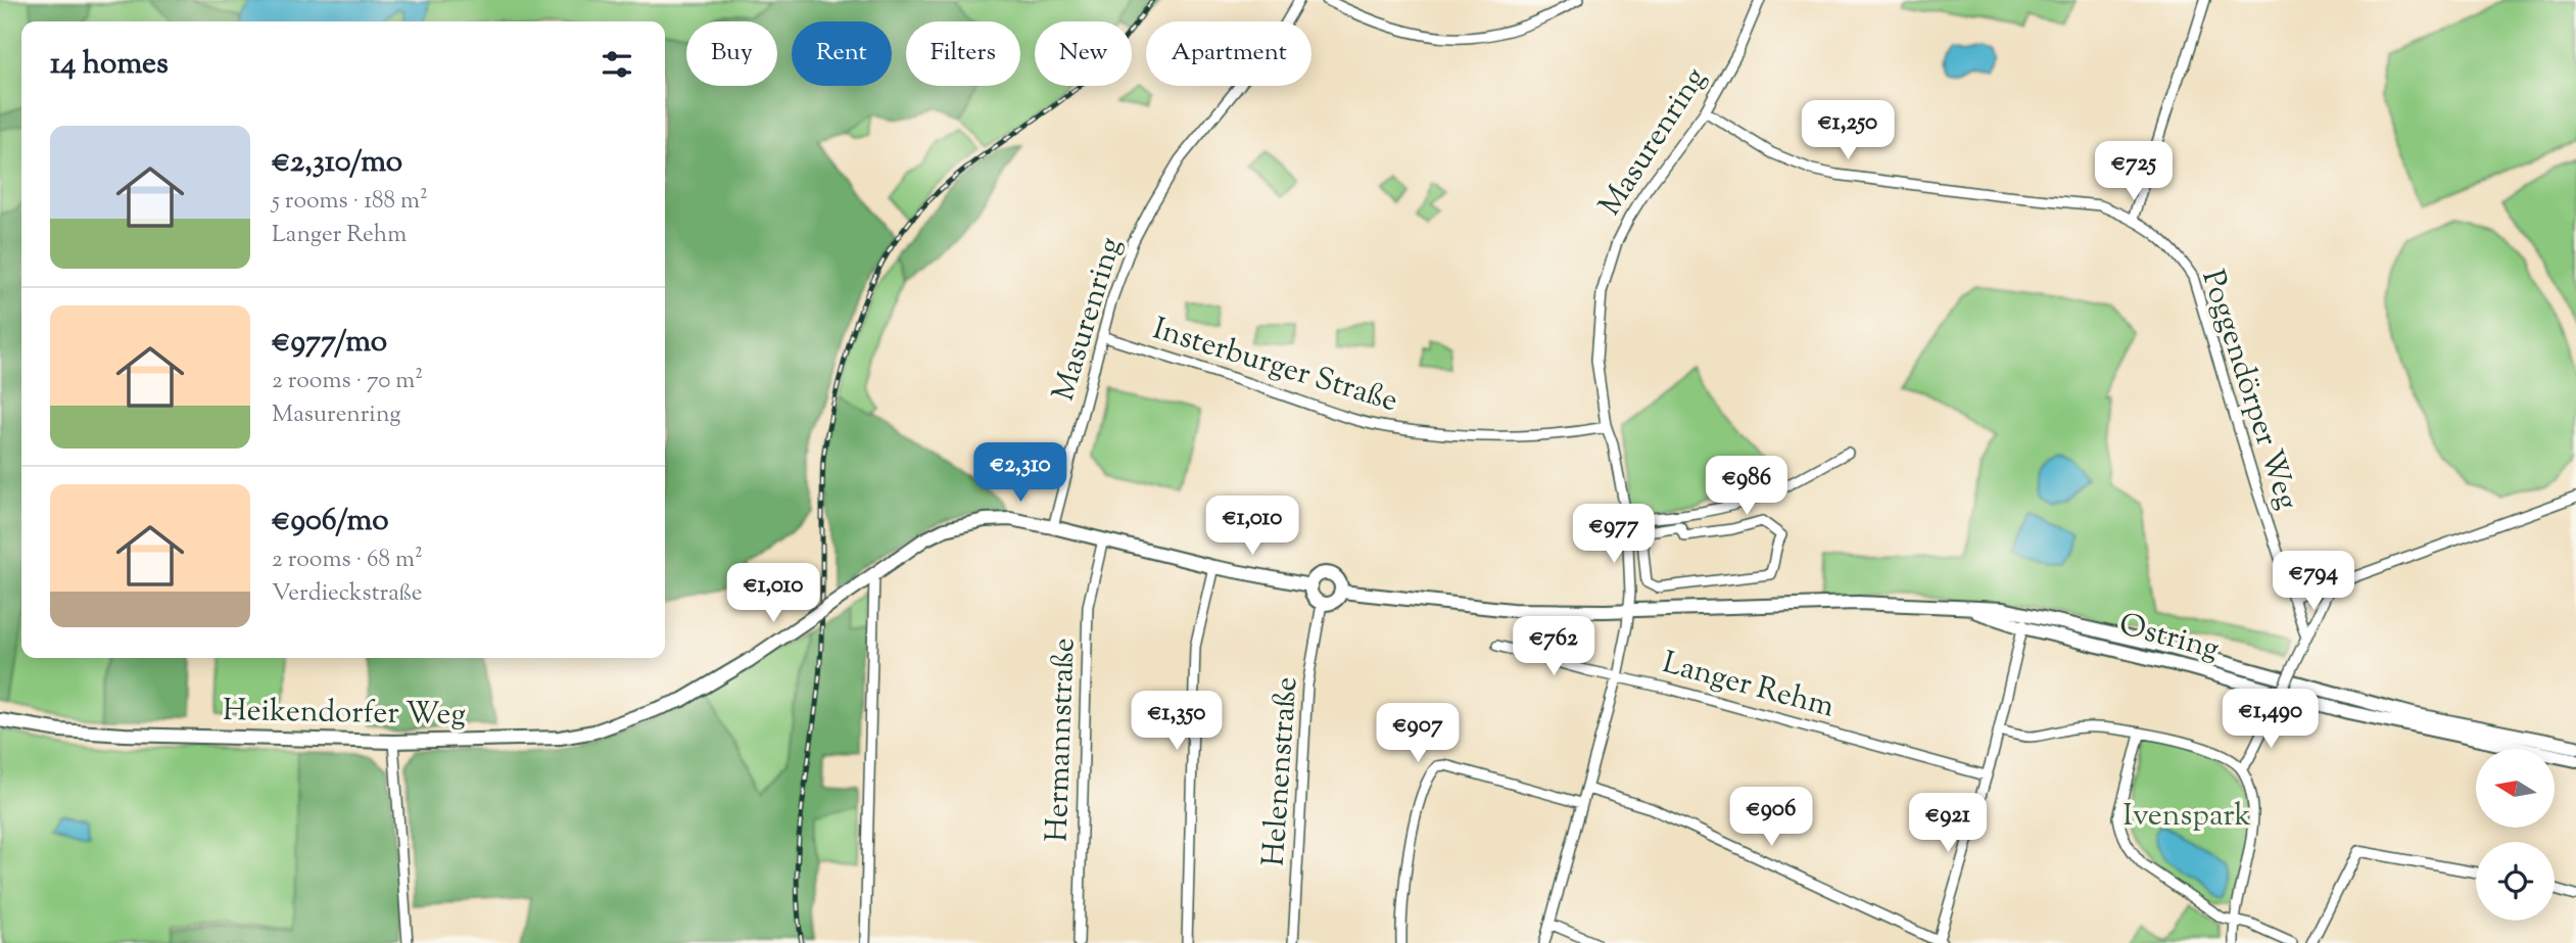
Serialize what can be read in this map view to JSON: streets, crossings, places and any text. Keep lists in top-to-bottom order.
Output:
{
  "streets": {
    "street": [
      "Masurenring",
      "Insterburger Straße",
      "Poggendörper Weg",
      "Ostring",
      "Langer Rehm",
      "Heikendorfer Weg",
      "Hermannstraße",
      "Helenenstraße"
    ]
  },
  "crossings": [
    ["Masurenring", "Insterburger Straße"],
    ["Masurenring", "Poggendörper Weg"],
    ["Masurenring", "Ostring"],
    ["Masurenring", "Langer Rehm"]
  ],
  "parks": ["Ivenspark"],
  "north": "left",
  "page": {
    "chip": [
      "Buy",
      "Rent",
      "Filters",
      "New",
      "Apartment"
    ],
    "heading": "14 homes",
    "price": [
      "€1,250",
      "€725",
      "€2,310",
      "€986",
      "€1,010",
      "€977",
      "€794",
      "€1,010",
      "€762",
      "€1,490",
      "€1,350",
      "€907",
      "€906",
      "€921"
    ],
    "list": [
      {
        "name": "€2,310/mo",
        "note": "5 rooms · 188 m² · Langer Rehm"
      },
      {
        "name": "€977/mo",
        "note": "2 rooms · 70 m² · Masurenring"
      },
      {
        "name": "€906/mo",
        "note": "2 rooms · 68 m² · Verdieckstraße"
      }
    ]
  }
}
